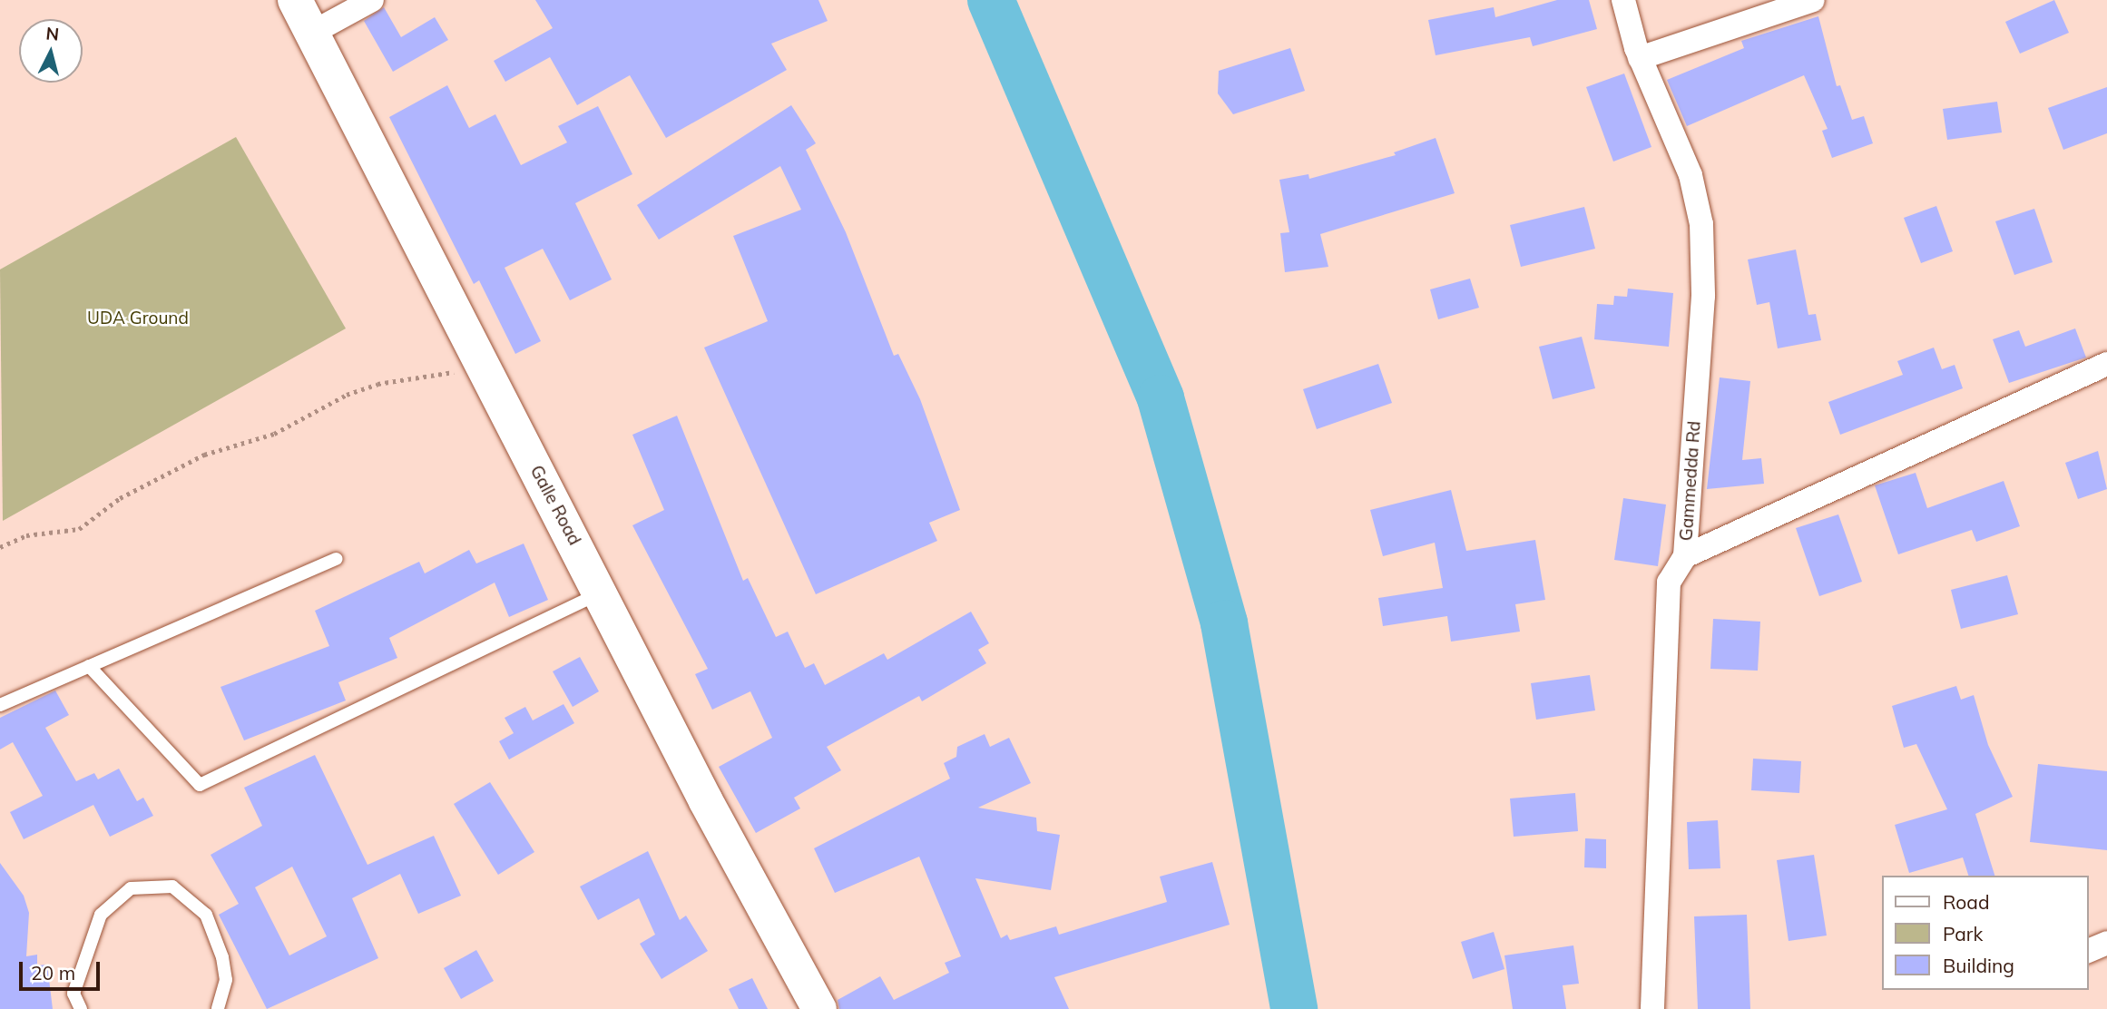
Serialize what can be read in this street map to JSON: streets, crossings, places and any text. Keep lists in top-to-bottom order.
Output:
{
  "streets": {
    "highway": ["Galle Road"],
    "street": ["Gammedda Rd"]
  },
  "parks": ["UDA Ground"],
  "legend": ["Road", "Park", "Building"],
  "scale_bar": "20 m",
  "north": "top"
}
